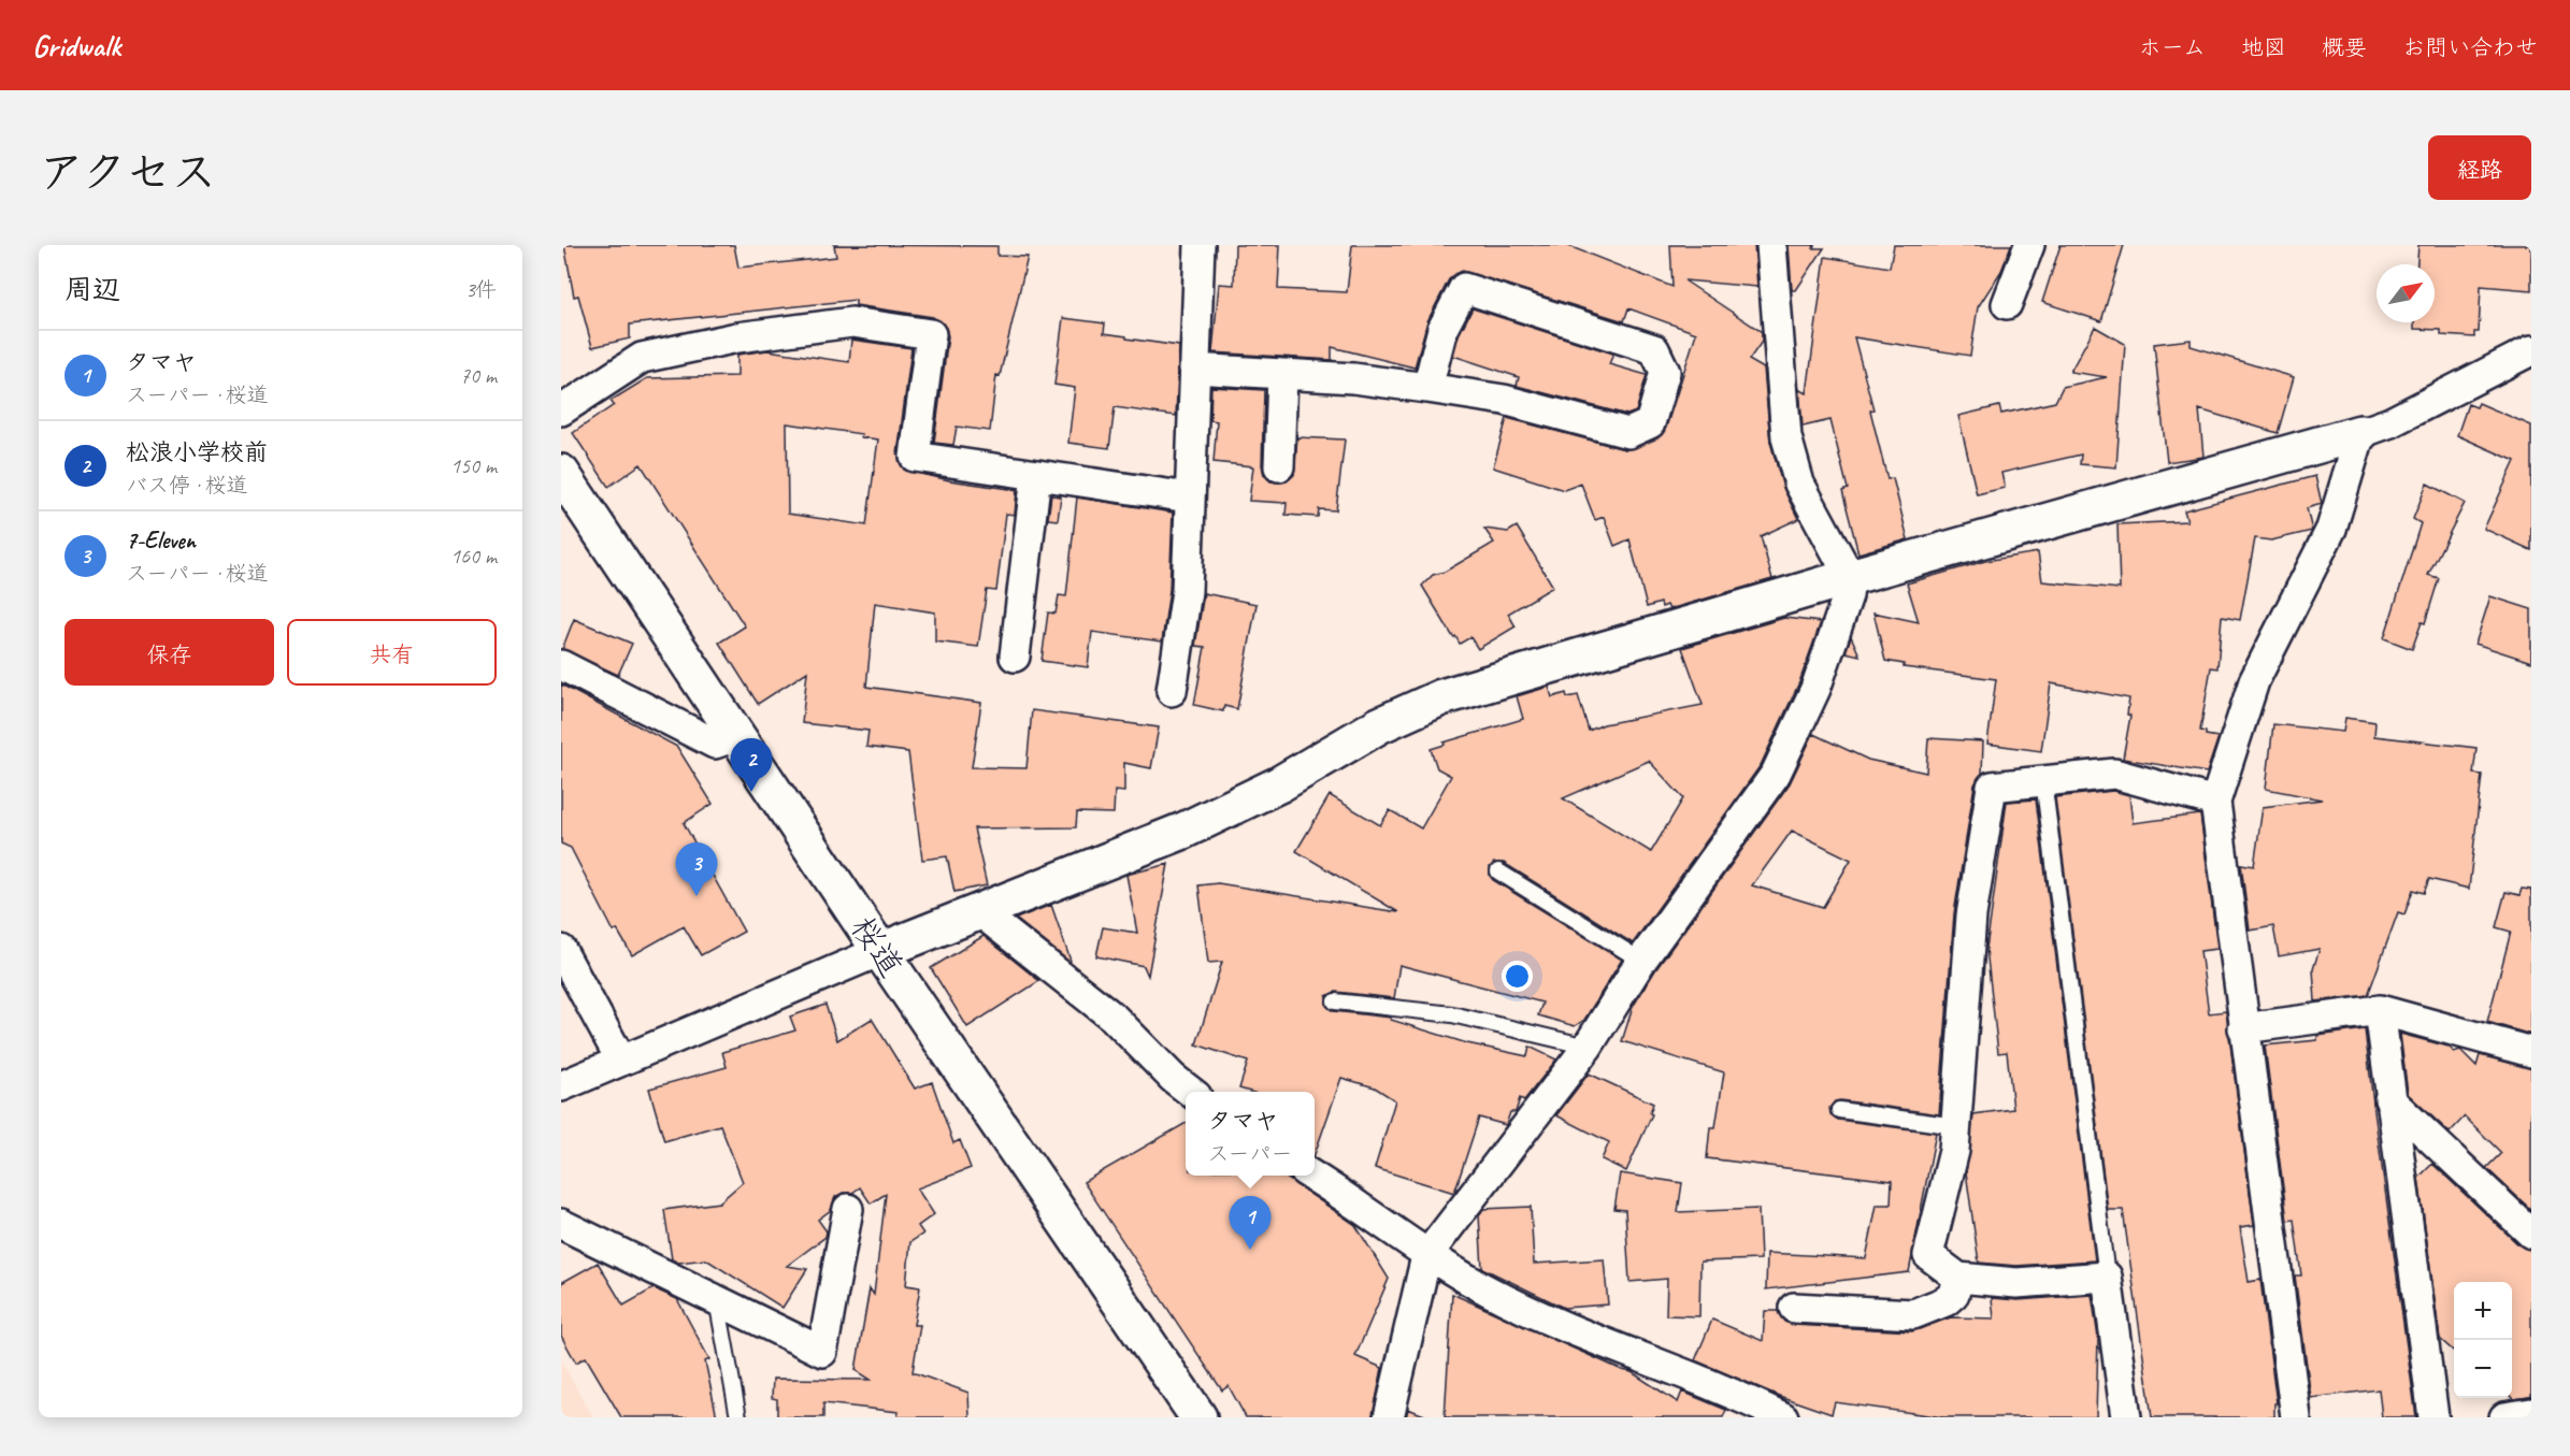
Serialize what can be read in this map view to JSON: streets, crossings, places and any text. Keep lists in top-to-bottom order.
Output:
{
  "streets": {
    "street": ["桜道"]
  },
  "north": "top right",
  "page": {
    "header": "Gridwalk",
    "nav": [
      "ホーム",
      "地図",
      "概要",
      "お問い合わせ"
    ],
    "title": "アクセス",
    "buttons": [
      "経路",
      ["保存", "共有"]
    ],
    "heading": ["周辺", "3件"],
    "list": [
      {
        "mark": "1",
        "name": "タマヤ",
        "note": "スーパー · 桜道",
        "value": "70 m"
      },
      {
        "mark": "2",
        "name": "松浪小学校前",
        "note": "バス停 · 桜道",
        "value": "150 m"
      },
      {
        "mark": "3",
        "name": "7-Eleven",
        "note": "スーパー · 桜道",
        "value": "160 m"
      }
    ],
    "pins": ["2", "3", "1"],
    "popup": ["タマヤ", "スーパー"],
    "map_buttons": ["+", "−"]
  }
}
